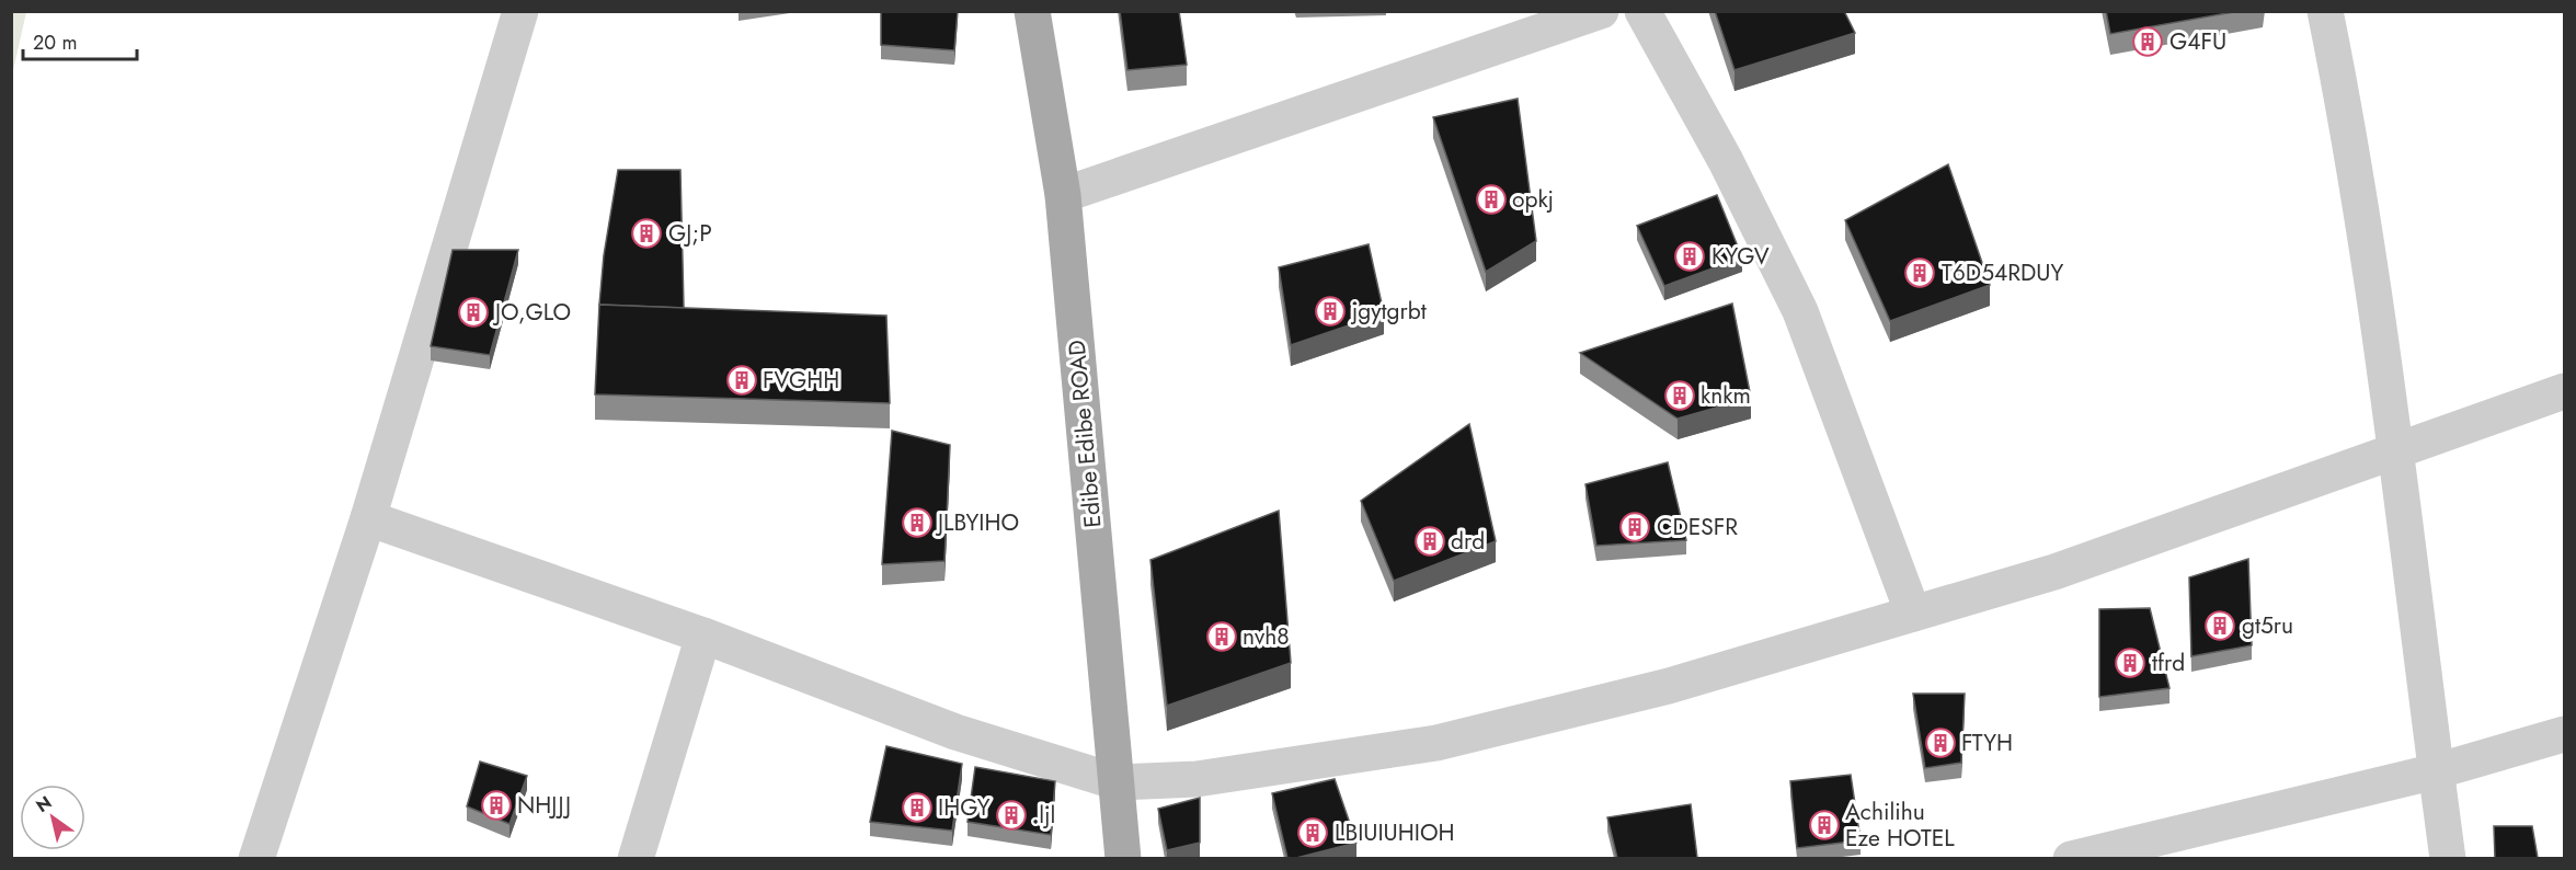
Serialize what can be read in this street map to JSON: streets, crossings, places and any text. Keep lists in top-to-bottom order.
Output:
{
  "streets": {
    "main road": ["Edibe Edibe ROAD"]
  },
  "places": {
    "building": [
      "G4FU",
      "opkj",
      "GJ;P",
      "KYGV",
      "T6D54RDUY",
      "jgytgrbt",
      "JO,GLO",
      "FVGHH",
      "knkm",
      "JLBYIHO",
      "CDESFR",
      "drd",
      "gt5ru",
      "nvh8",
      "tfrd",
      "FTYH",
      "NHJJJ",
      "IHGY",
      ".ljl",
      "Achilihu Eze HOTEL",
      "LBIUIUHIOH"
    ]
  },
  "scale_bar": "20 m",
  "north": "top left"
}
